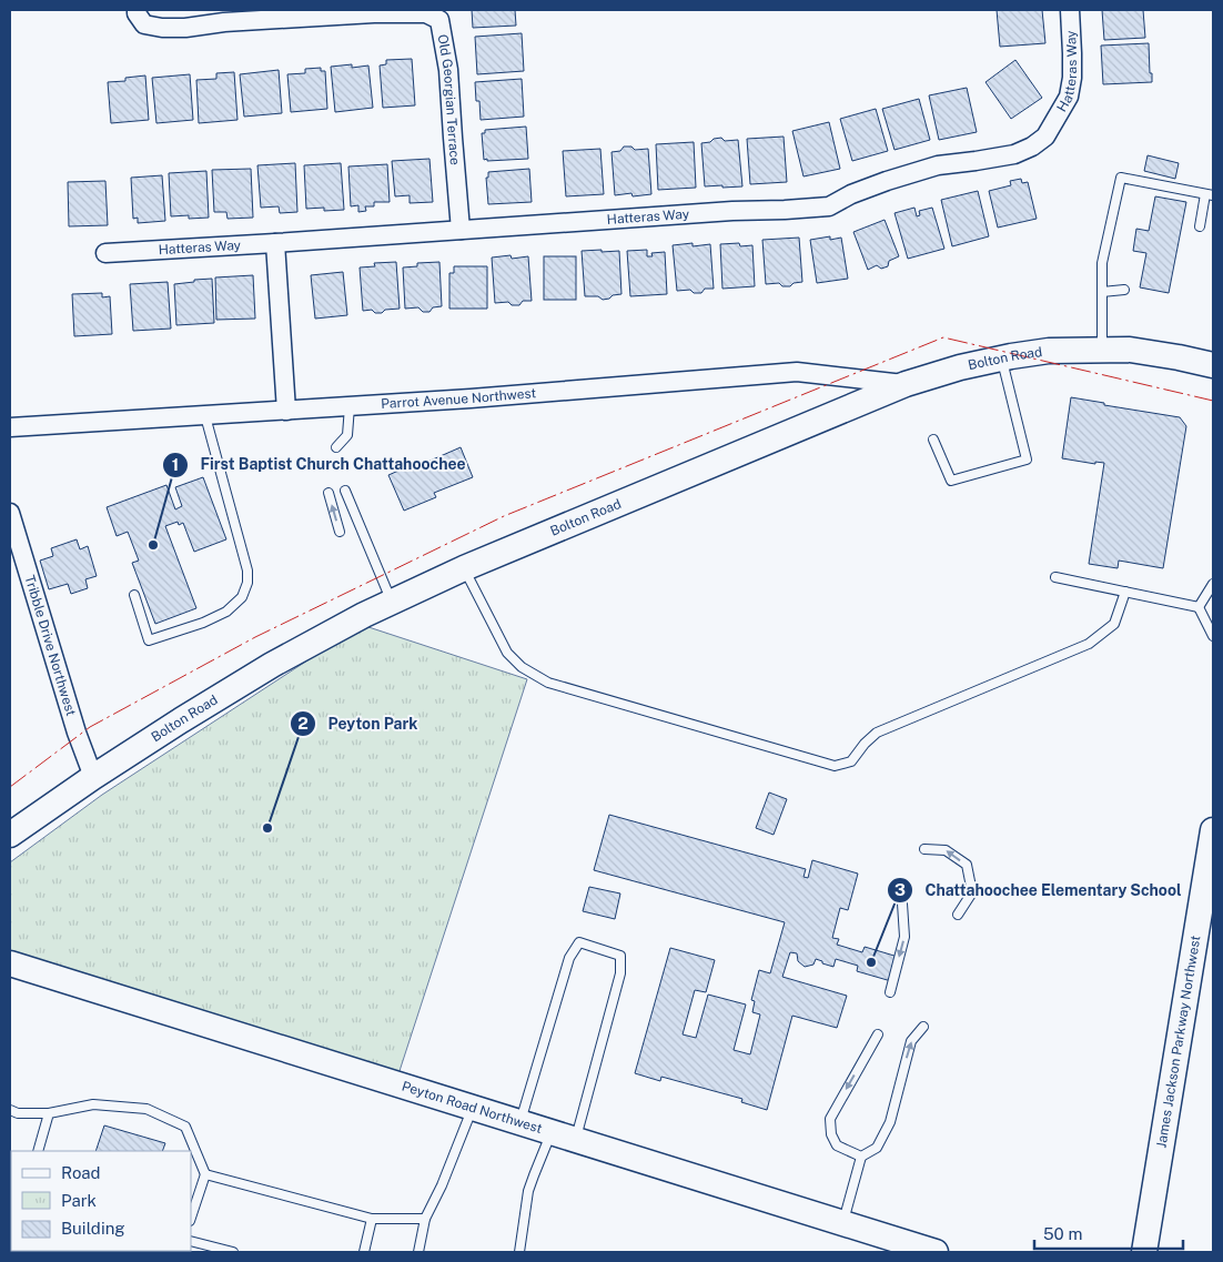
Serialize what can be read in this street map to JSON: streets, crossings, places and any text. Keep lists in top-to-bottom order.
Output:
{
  "streets": {
    "main road": ["Bolton Road", "James Jackson Parkway Northwest", "Peyton Road Northwest"],
    "street": [
      "Hatteras Way",
      "Old Georgian Terrace",
      "Parrot Avenue Northwest",
      "Tribble Drive Northwest"
    ]
  },
  "crossings": [
    ["Hatteras Way", "Old Georgian Terrace"],
    ["Bolton Road", "Parrot Avenue Northwest"],
    ["Bolton Road", "Tribble Drive Northwest"]
  ],
  "places": ["First Baptist Church Chattahoochee", "Peyton Park", "Chattahoochee Elementary School"],
  "legend": ["Road", "Park", "Building"],
  "scale_bar": "50 m"
}
